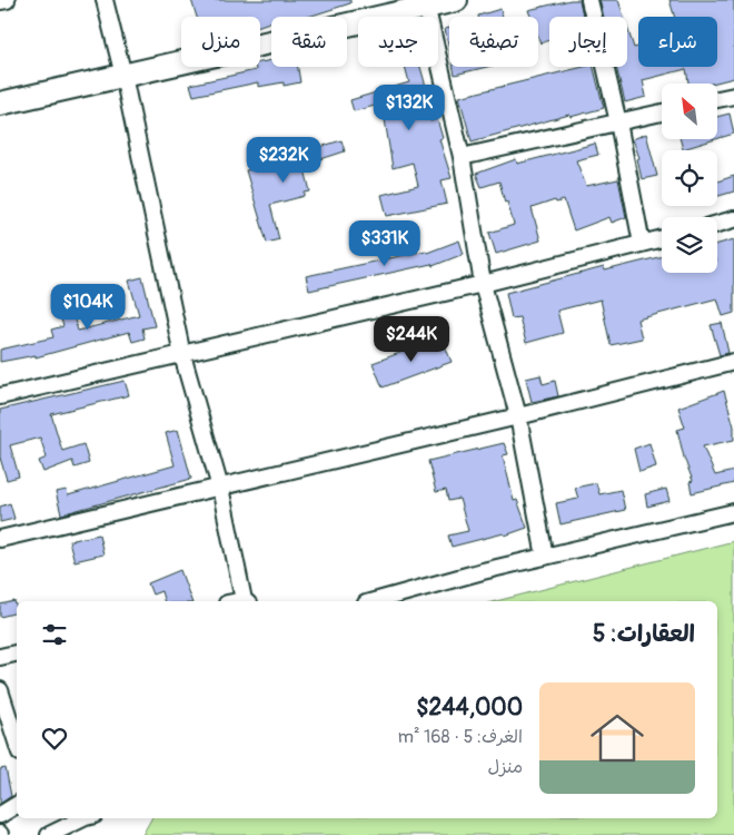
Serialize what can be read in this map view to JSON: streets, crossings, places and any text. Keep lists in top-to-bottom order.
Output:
{
  "north": "top left",
  "page": {
    "chip": [
      "شراء",
      "إيجار",
      "تصفية",
      "جديد",
      "شقة",
      "منزل"
    ],
    "price": [
      "$132K",
      "$232K",
      "$331K",
      "$104K",
      "$244K"
    ],
    "heading": "العقارات: 5",
    "list": [
      {
        "name": "$244,000",
        "note": "الغرف: 5 · 168 m² · منزل"
      }
    ]
  }
}
